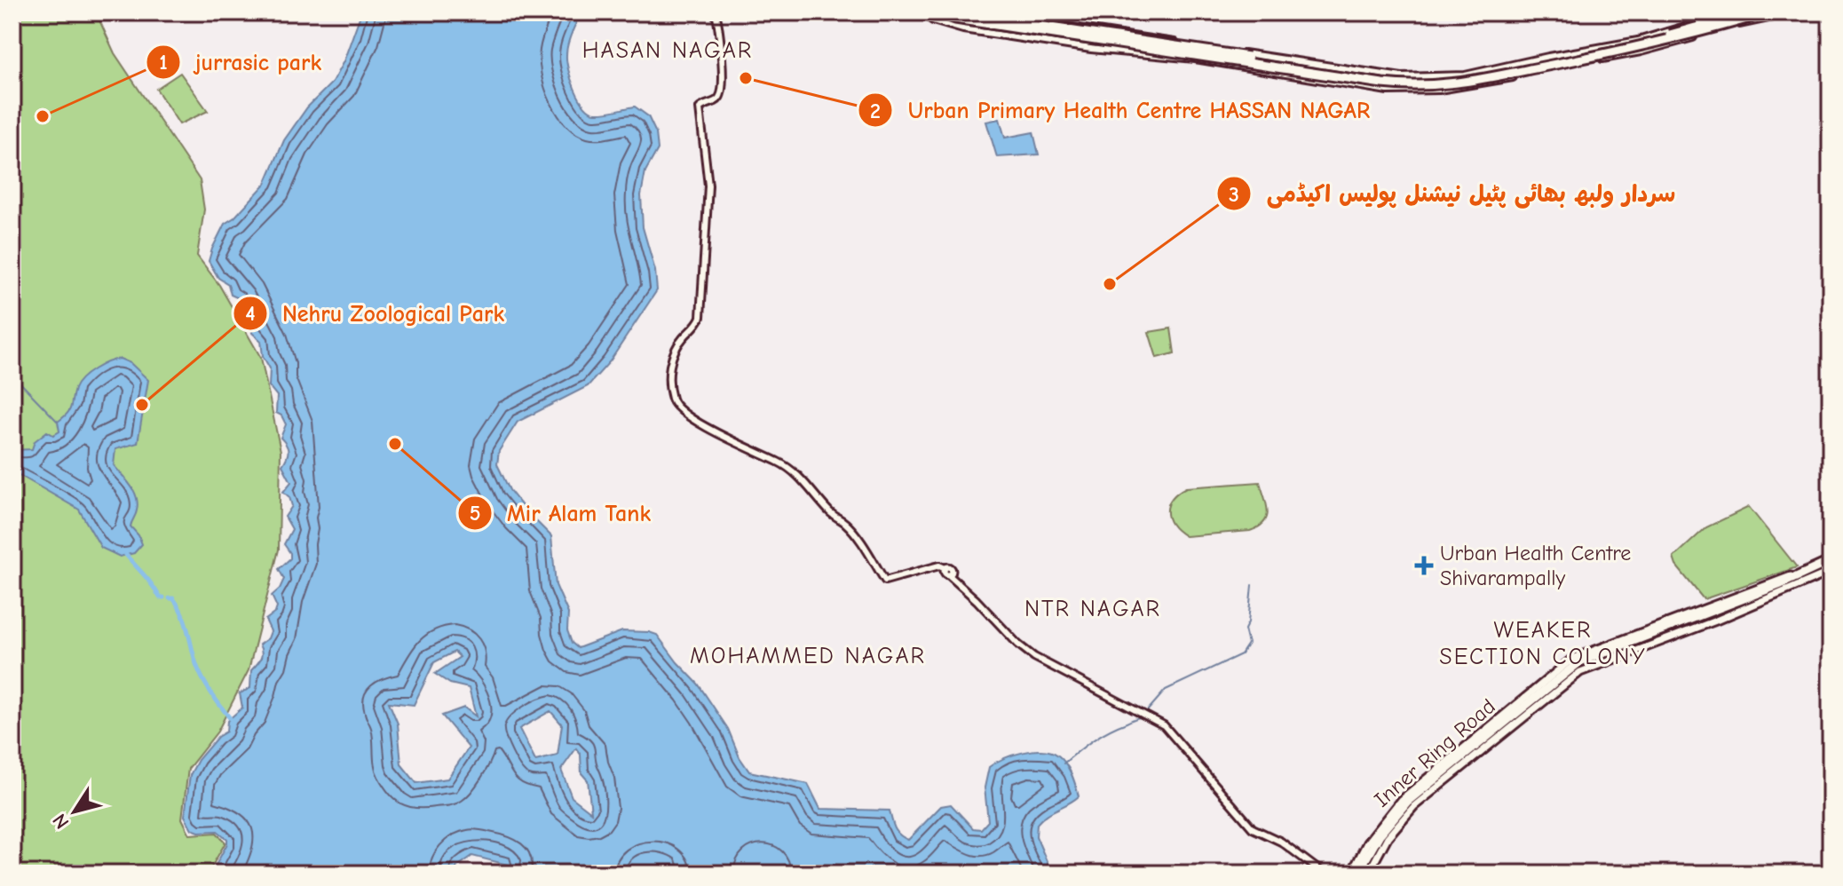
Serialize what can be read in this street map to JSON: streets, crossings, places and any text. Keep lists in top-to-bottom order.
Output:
{
  "streets": {
    "main road": ["Inner Ring Road"]
  },
  "districts": [
    "HASAN NAGAR",
    "NTR NAGAR",
    "WEAKER SECTION COLONY",
    "MOHAMMED NAGAR"
  ],
  "places": {
    "other": [
      "Urban Primary Health Centre HASSAN NAGAR",
      "jurrasic park",
      "سردار ولبھ بھائی پٹیل نیشنل پولیس اکیڈمی",
      "Nehru Zoological Park",
      "Mir Alam Tank"
    ],
    "health": ["Urban Health Centre Shivarampally"]
  },
  "north": "bottom left"
}
